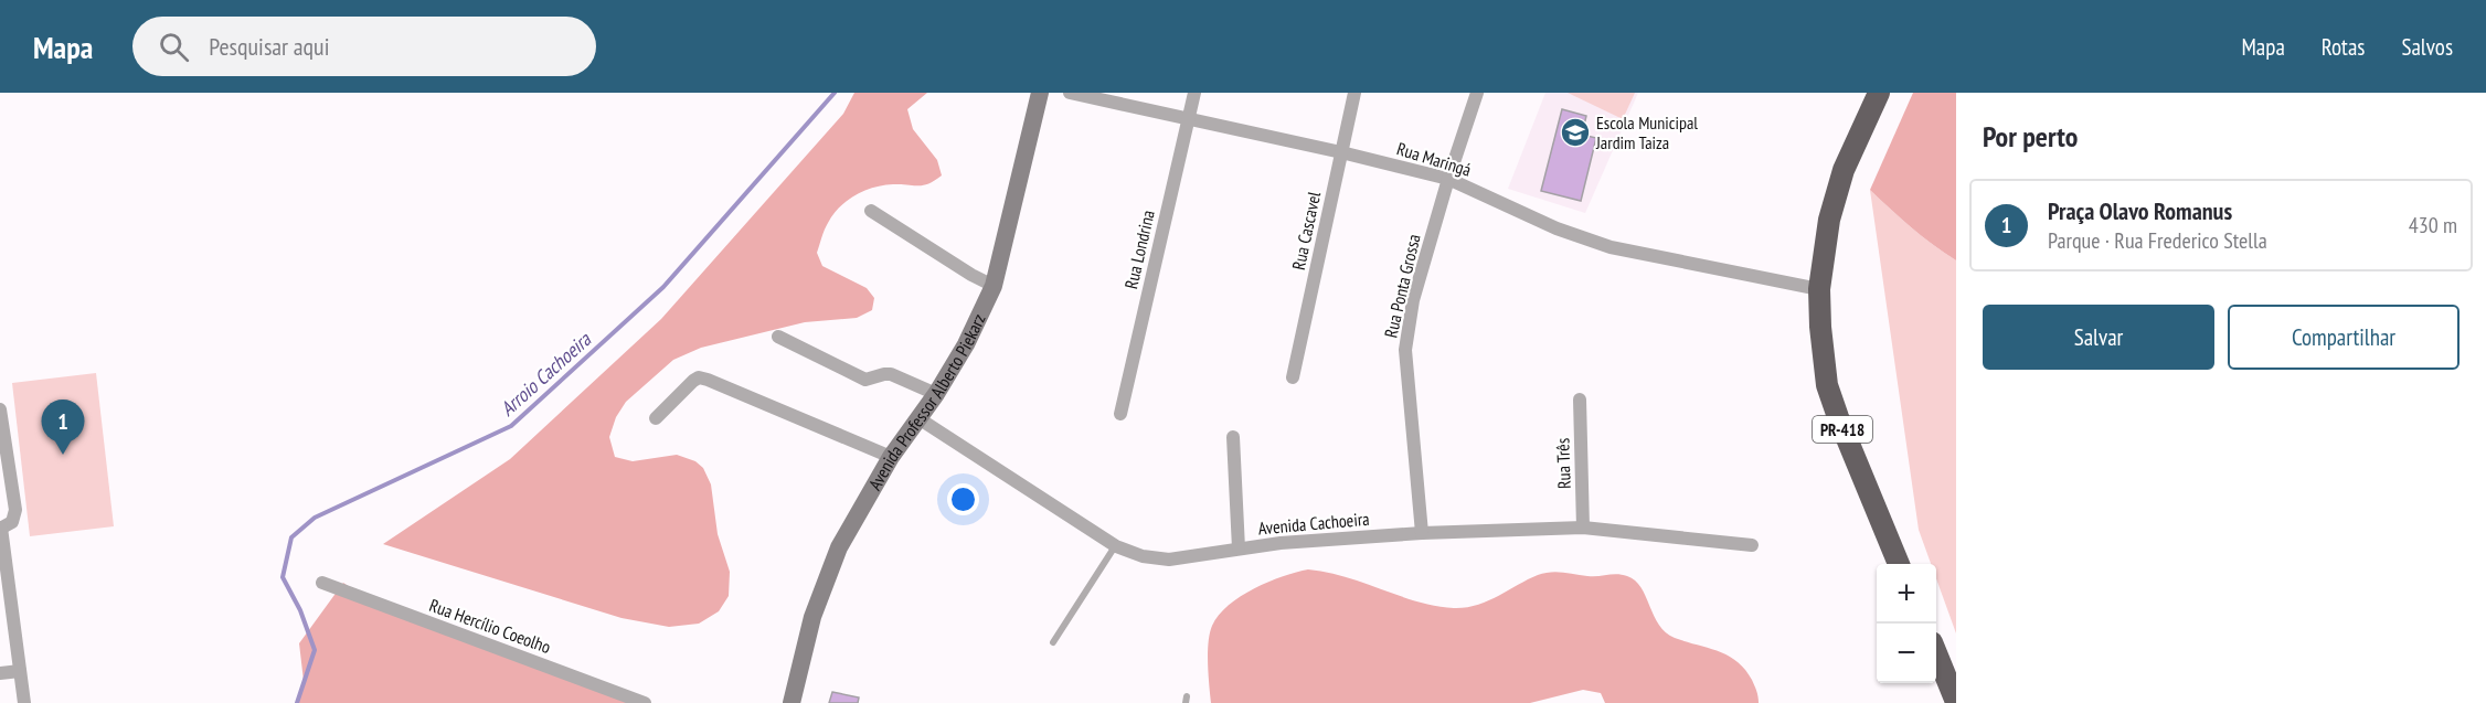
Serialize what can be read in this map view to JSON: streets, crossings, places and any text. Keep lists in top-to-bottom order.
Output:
{
  "streets": {
    "highway": ["PR-418"],
    "main road": ["Avenida Professor Alberto Piekarz"],
    "street": [
      "Rua Maringá",
      "Rua Cascavel",
      "Rua Londrina",
      "Rua Ponta Grossa",
      "Rua Três",
      "Avenida Cachoeira",
      "Rua Hercílio Coeolho"
    ]
  },
  "crossings": [
    ["Rua Maringá", "Rua Cascavel"],
    ["Rua Maringá", "Rua Londrina"],
    ["Rua Maringá", "Rua Ponta Grossa"],
    ["Rua Maringá", "PR-418"],
    ["Rua Ponta Grossa", "Avenida Cachoeira"],
    ["Avenida Professor Alberto Piekarz", "Avenida Cachoeira"],
    ["Rua Três", "Avenida Cachoeira"]
  ],
  "water": ["Arroio Cachoeira"],
  "places": {
    "school or university": ["Escola Municipal Jardim Taiza"]
  },
  "page": {
    "header": "Mapa",
    "search": "Pesquisar aqui",
    "nav": ["Mapa", "Rotas", "Salvos"],
    "heading": "Por perto",
    "list": [
      {
        "mark": "1",
        "name": "Praça Olavo Romanus",
        "note": "Parque · Rua Frederico Stella",
        "value": "430 m"
      }
    ],
    "buttons": ["Salvar", "Compartilhar"],
    "pins": "1",
    "map_buttons": ["+", "−"]
  }
}
